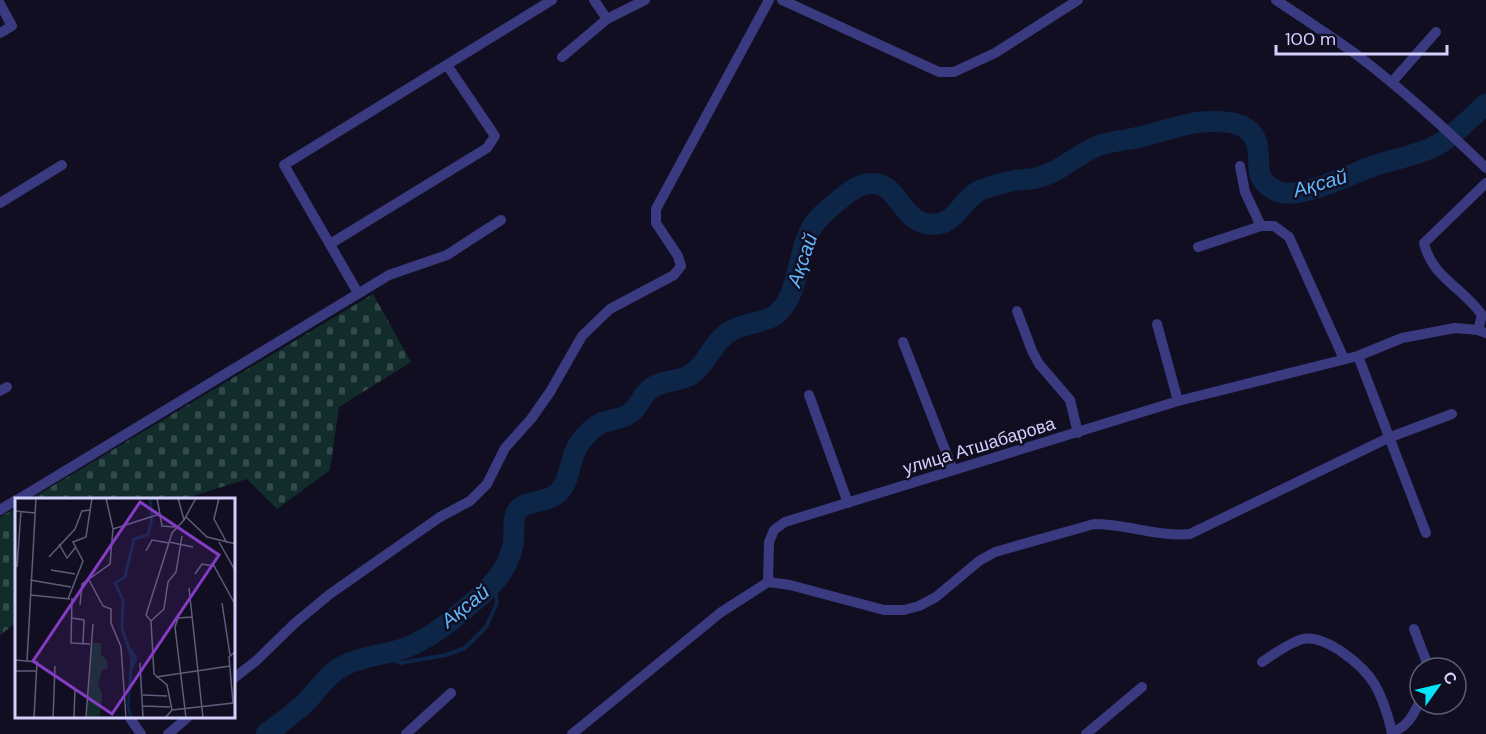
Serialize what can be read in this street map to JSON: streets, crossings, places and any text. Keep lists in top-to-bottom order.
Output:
{
  "streets": {
    "street": ["улица Атшабарова"]
  },
  "water": ["Ақсай"],
  "scale_bar": "100 m",
  "north": "top right"
}
